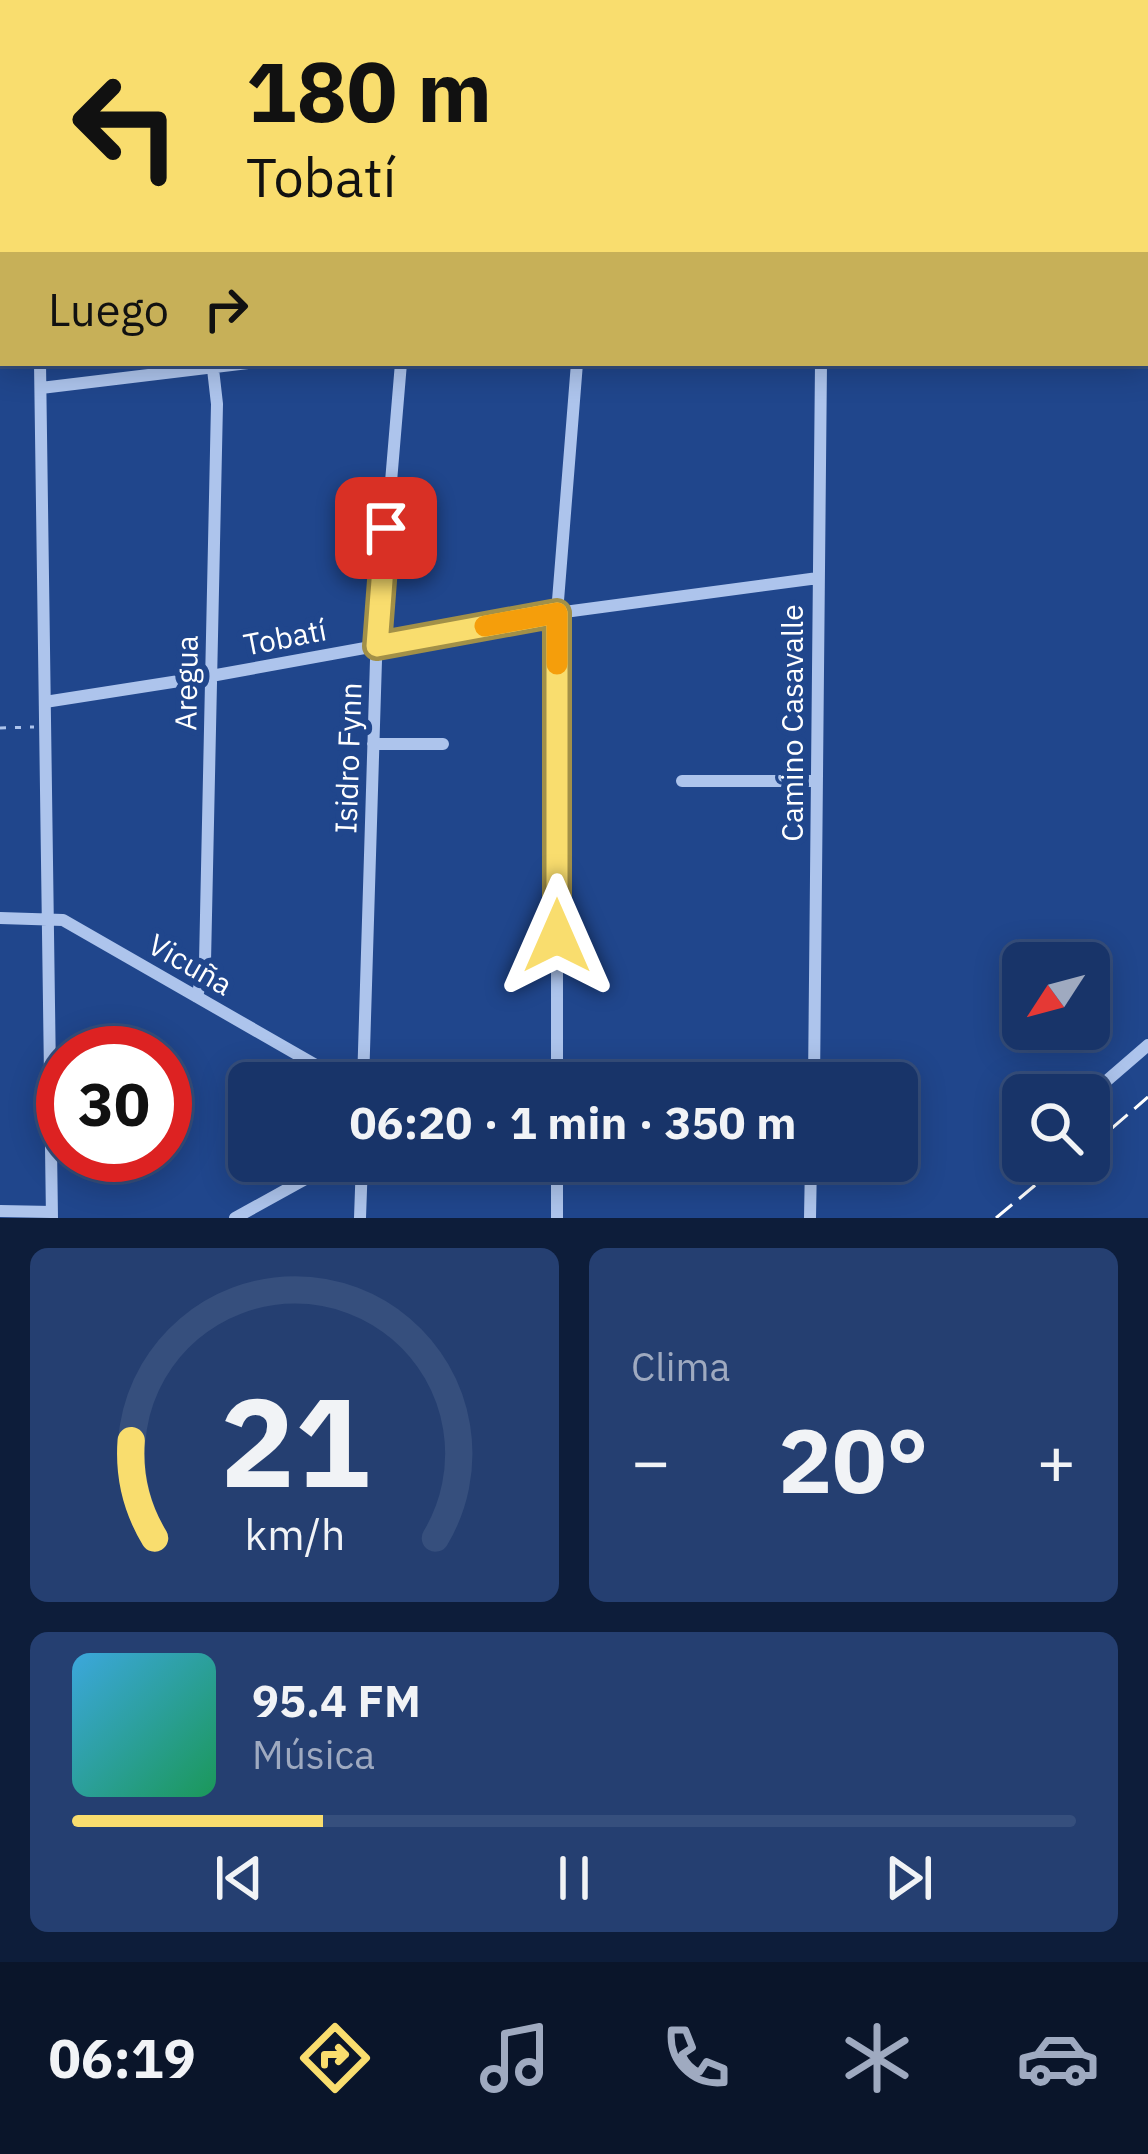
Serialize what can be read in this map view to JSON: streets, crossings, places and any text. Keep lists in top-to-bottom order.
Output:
{
  "streets": {
    "street": [
      "Tobatí",
      "Aregua",
      "Camino Casavalle",
      "Isidro Fynn",
      "Vicuña"
    ]
  },
  "crossings": [
    ["Tobatí", "Aregua"],
    ["Tobatí", "Camino Casavalle"],
    ["Tobatí", "Isidro Fynn"],
    ["Aregua", "Vicuña"]
  ],
  "north": "bottom left",
  "page": {
    "turn": ["180 m", "Tobatí"],
    "then": "Luego",
    "limit": "30",
    "trip": "06:20 · 1 min · 350 m",
    "tile": "Clima",
    "heat": ["−", "20°", "+"],
    "song": ["95.4 FM", "Música"],
    "tabs": "06:19",
    "gauge": ["21", "km/h"]
  }
}
